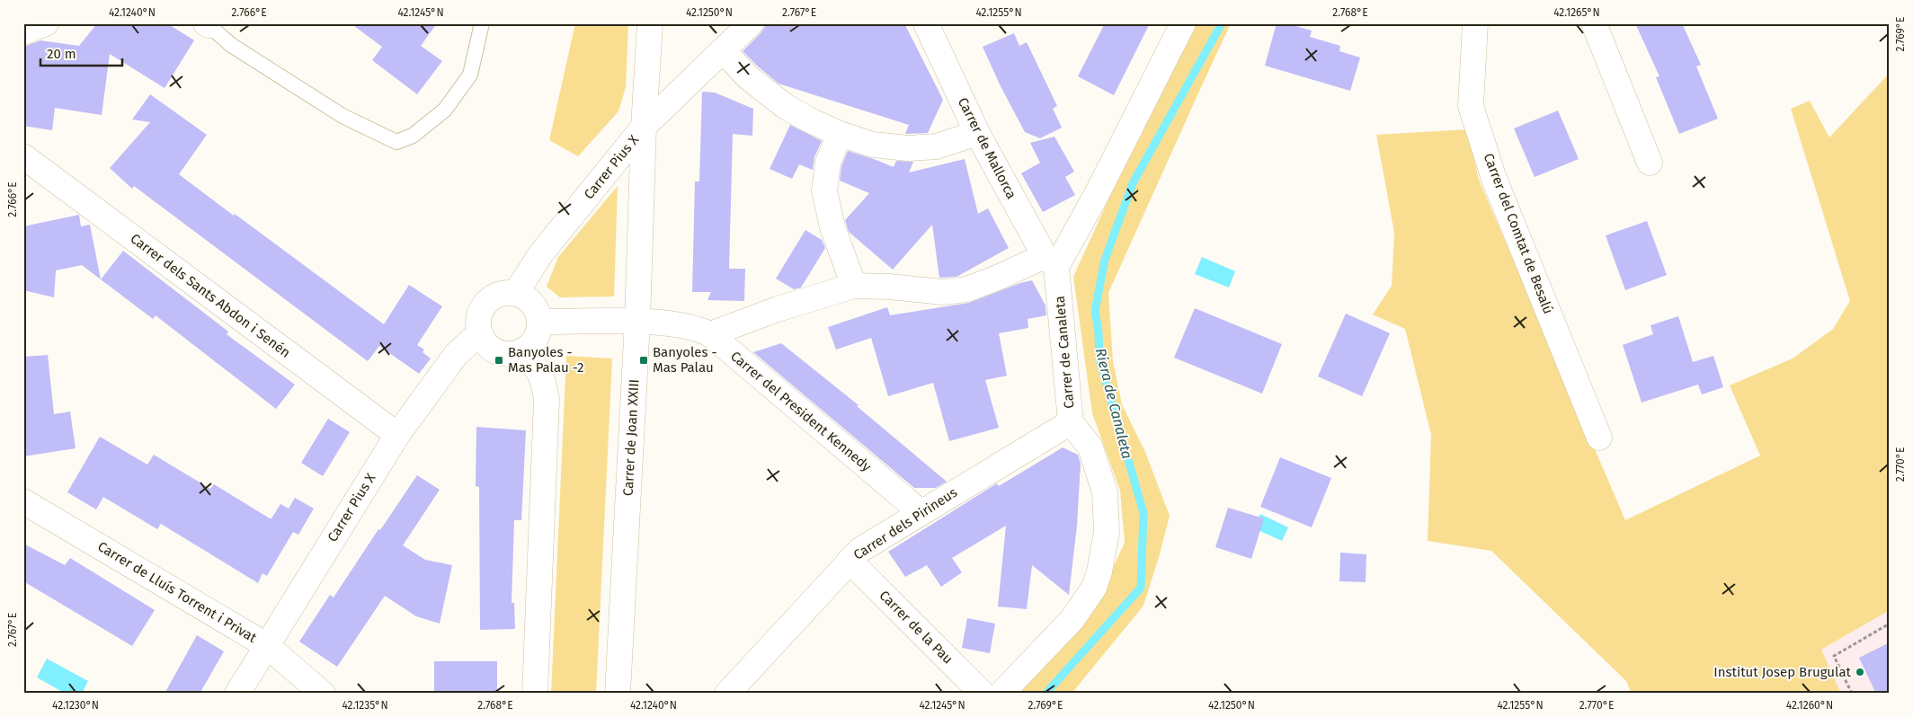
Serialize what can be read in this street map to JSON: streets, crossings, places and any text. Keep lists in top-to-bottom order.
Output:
{
  "streets": {
    "street": [
      "Carrer de Mallorca",
      "Carrer Pius X",
      "Carrer del Comtat de Besalú",
      "Carrer dels Sants Abdon i Senén",
      "Carrer de Canaleta",
      "Carrer del President Kennedy",
      "Carrer de Joan XXIII",
      "Carrer dels Pirineus",
      "Carrer de Lluís Torrent i Privat",
      "Carrer de la Pau"
    ]
  },
  "crossings": [
    ["Carrer de Mallorca", "Carrer de Canaleta"],
    ["Carrer Pius X", "Carrer dels Sants Abdon i Senén"],
    ["Carrer Pius X", "Carrer del President Kennedy"],
    ["Carrer Pius X", "Carrer de Joan XXIII"],
    ["Carrer Pius X", "Carrer de Lluís Torrent i Privat"],
    ["Carrer de Canaleta", "Carrer dels Pirineus"],
    ["Carrer del President Kennedy", "Carrer de Joan XXIII"],
    ["Carrer del President Kennedy", "Carrer dels Pirineus"],
    ["Carrer dels Pirineus", "Carrer de la Pau"]
  ],
  "water": ["Riera de Canaleta"],
  "places": {
    "transit": ["Banyoles - Mas Palau -2", "Banyoles - Mas Palau"],
    "other": ["Institut Josep Brugulat"]
  },
  "scale_bar": "20 m",
  "coordinates": [
    "42.1240°N",
    "2.766°E",
    "42.1245°N",
    "42.1250°N",
    "2.767°E",
    "42.1255°N",
    "2.768°E",
    "42.1265°N",
    "2.769°E",
    "2.770°E",
    "42.1230°N",
    "42.1235°N",
    "42.1260°N"
  ]
}
